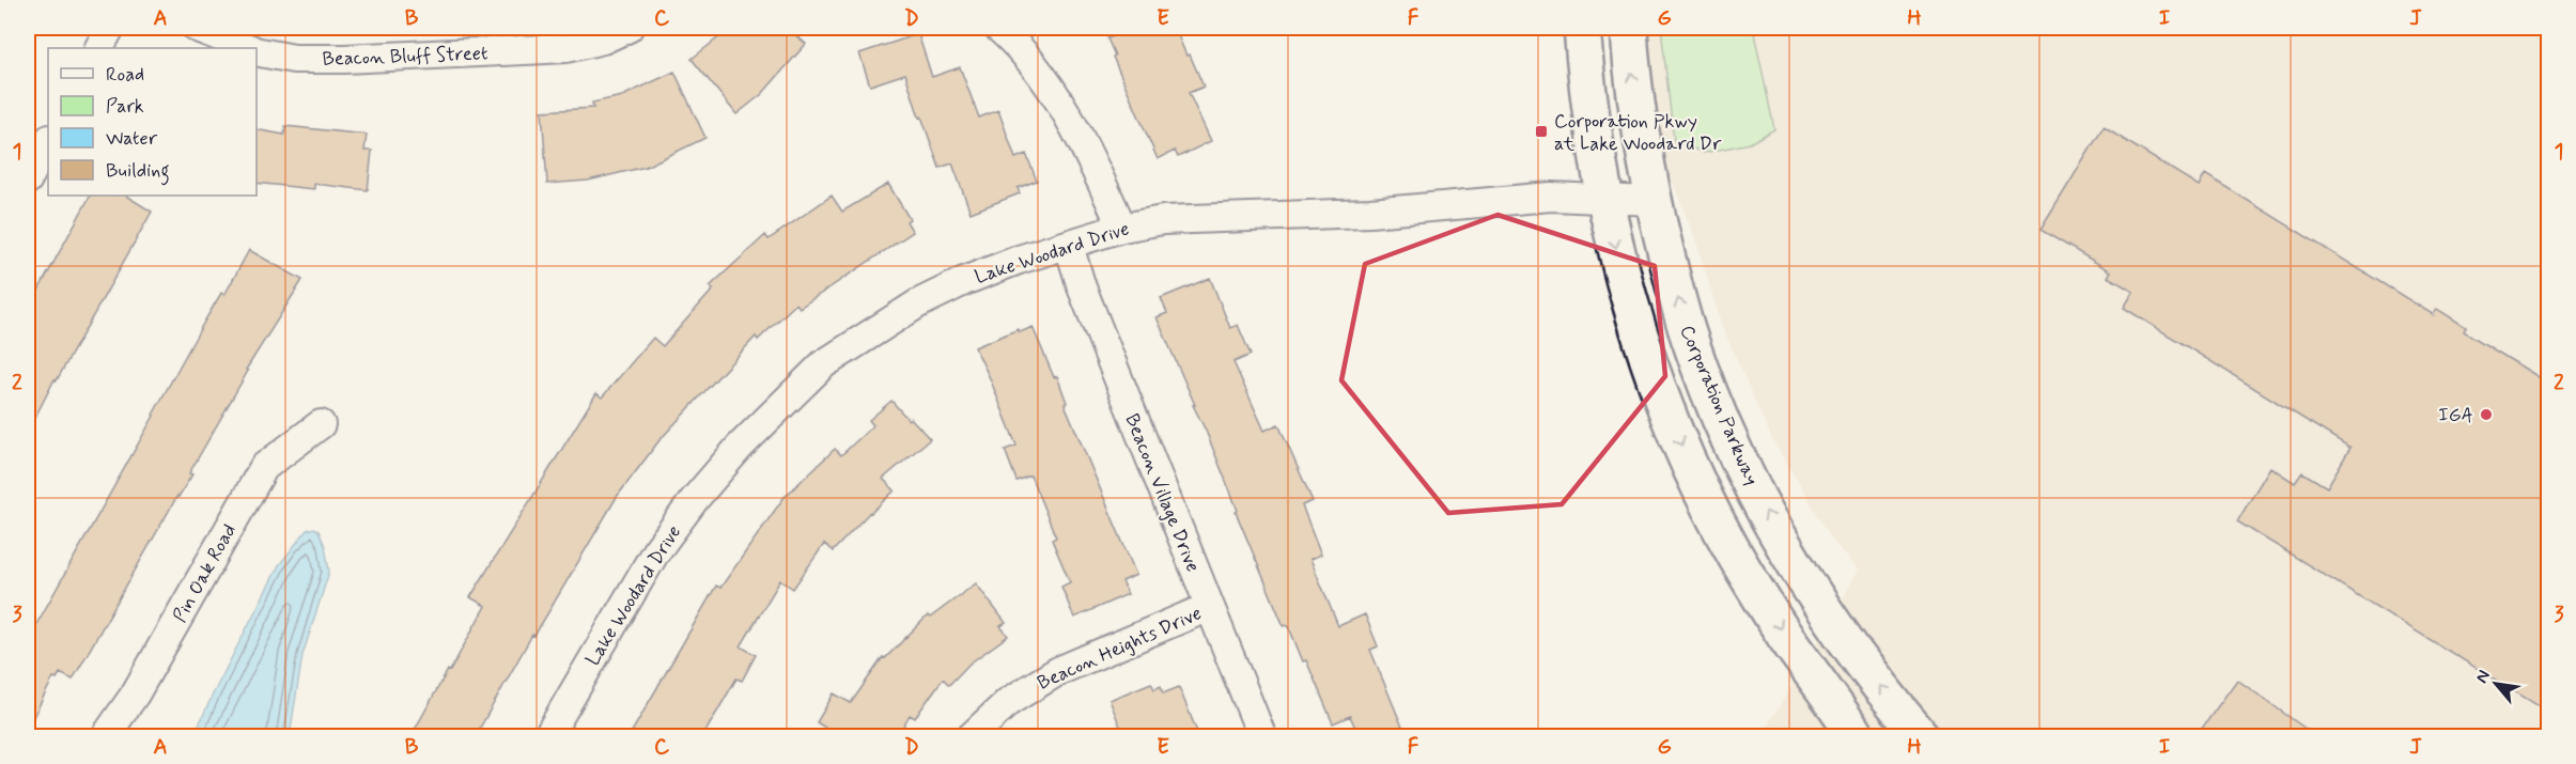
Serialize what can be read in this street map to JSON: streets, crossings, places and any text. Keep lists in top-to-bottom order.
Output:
{
  "streets": {
    "main road": ["Corporation Parkway"],
    "street": [
      "Beacon Bluff Street",
      "Lake Woodard Drive",
      "Beacon Village Drive",
      "Pin Oak Road",
      "Beacon Heights Drive"
    ]
  },
  "crossings": [
    ["Lake Woodard Drive", "Corporation Parkway"],
    ["Lake Woodard Drive", "Beacon Village Drive"],
    ["Beacon Village Drive", "Beacon Heights Drive"]
  ],
  "places": {
    "transit": ["Corporation Pkwy at Lake Woodard Dr"],
    "other": ["IGA"]
  },
  "legend": [
    "Road",
    "Park",
    "Water",
    "Building"
  ],
  "north": "top left",
  "grid": {
    "columns": [
      "A",
      "B",
      "C",
      "D",
      "E",
      "F",
      "G",
      "H",
      "I",
      "J"
    ],
    "rows": ["1", "2", "3"]
  }
}
